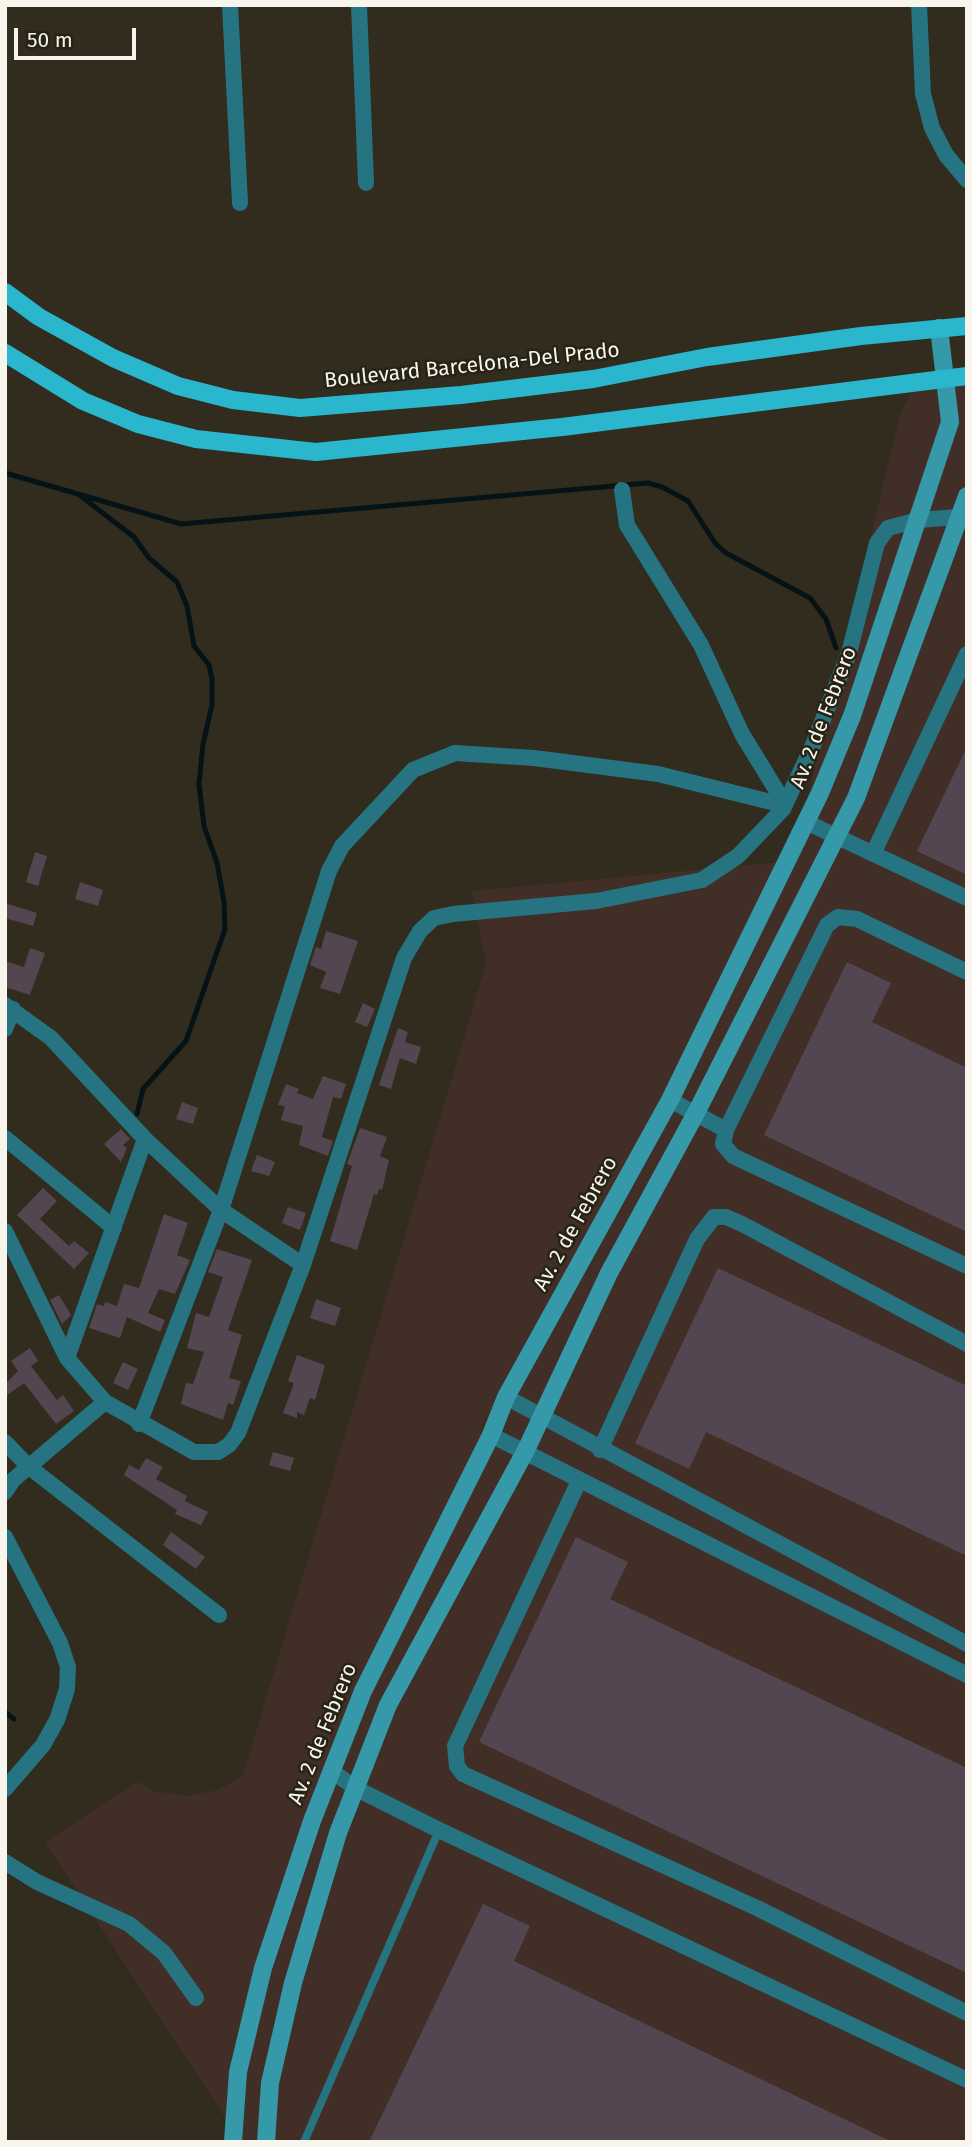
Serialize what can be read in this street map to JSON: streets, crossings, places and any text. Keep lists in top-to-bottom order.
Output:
{
  "streets": {
    "main road": ["Boulevard Barcelona-Del Prado", "Av. 2 de Febrero"]
  },
  "crossings": [
    ["Boulevard Barcelona-Del Prado", "Av. 2 de Febrero"]
  ],
  "scale_bar": "50 m"
}
